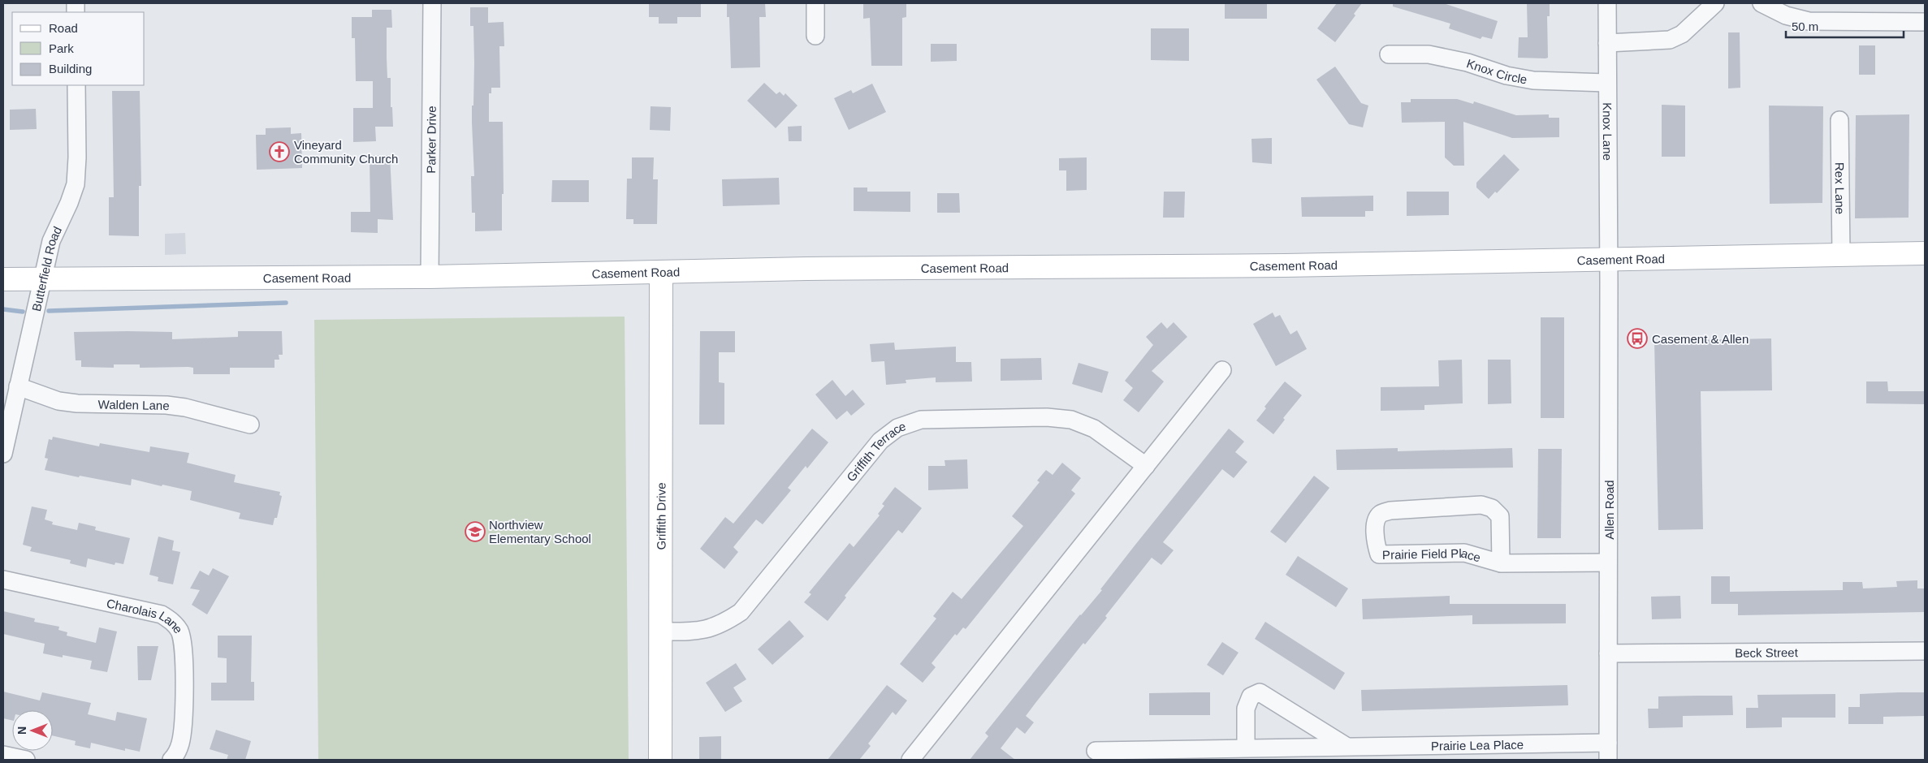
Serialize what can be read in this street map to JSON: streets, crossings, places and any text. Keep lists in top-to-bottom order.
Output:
{
  "streets": {
    "street": [
      "Knox Circle",
      "Knox Lane",
      "Parker Drive",
      "Rex Lane",
      "Casement Road",
      "Butterfield Road",
      "Walden Lane",
      "Griffith Terrace",
      "Allen Road",
      "Griffith Drive",
      "Prairie Field Place",
      "Charolais Lane",
      "Beck Street",
      "Prairie Lea Place"
    ]
  },
  "crossings": [
    ["Knox Circle", "Knox Lane"],
    ["Knox Lane", "Casement Road"],
    ["Knox Lane", "Allen Road"],
    ["Parker Drive", "Casement Road"],
    ["Rex Lane", "Casement Road"],
    ["Casement Road", "Butterfield Road"],
    ["Casement Road", "Allen Road"],
    ["Casement Road", "Griffith Drive"],
    ["Butterfield Road", "Walden Lane"],
    ["Griffith Terrace", "Griffith Drive"],
    ["Allen Road", "Prairie Field Place"],
    ["Allen Road", "Beck Street"],
    ["Allen Road", "Prairie Lea Place"]
  ],
  "places": {
    "church": ["Vineyard Community Church"],
    "bus stop": ["Casement & Allen"],
    "school or university": ["Northview Elementary School"]
  },
  "legend": ["Road", "Park", "Building"],
  "scale_bar": "50 m",
  "north": "left"
}
